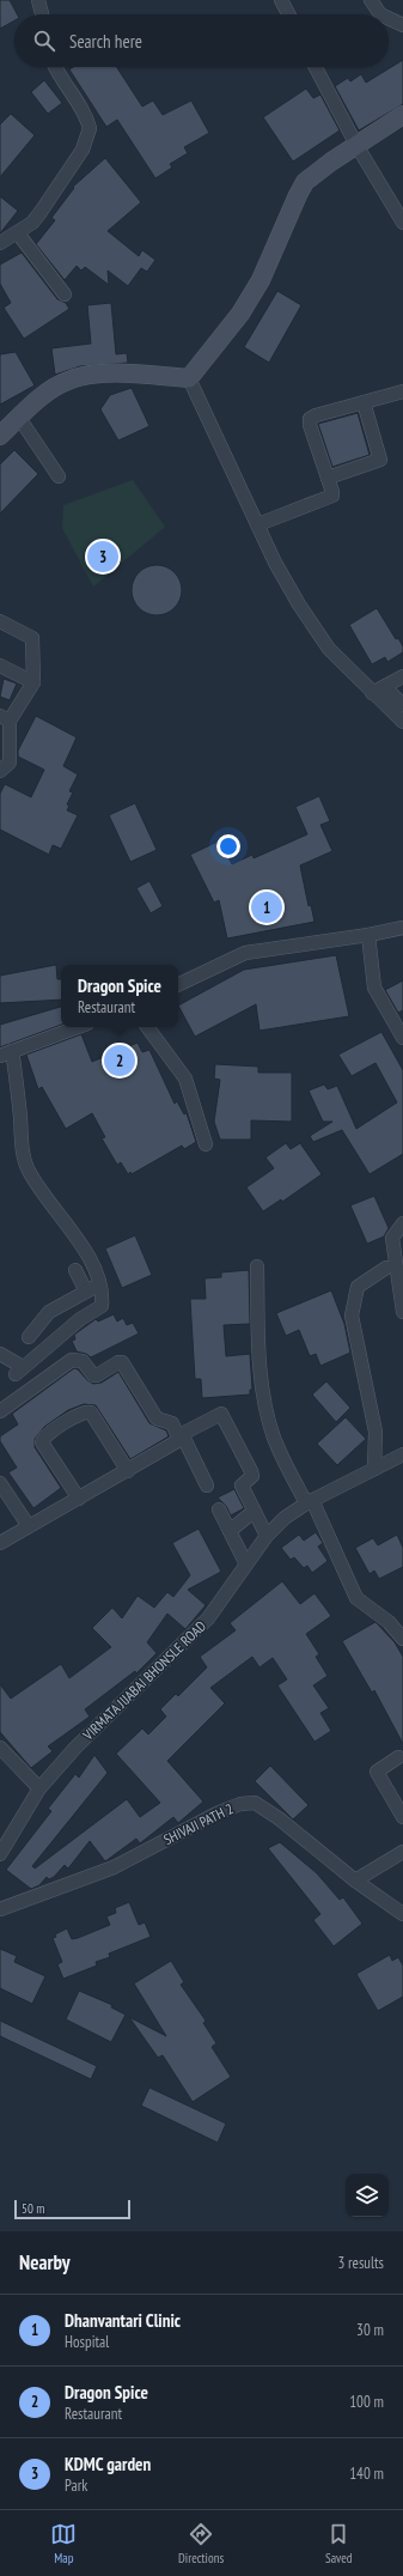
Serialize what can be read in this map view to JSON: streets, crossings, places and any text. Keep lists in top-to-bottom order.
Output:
{
  "streets": {
    "street": ["VIRMATA JIJABAI BHONSLE ROAD", "SHIVAJI PATH 2"]
  },
  "scale_bar": "50 m",
  "page": {
    "search": "Search here",
    "pins": ["3", "1", "2"],
    "popup": ["Dragon Spice", "Restaurant"],
    "scale": "50 m",
    "heading": ["Nearby", "3 results"],
    "list": [
      {
        "mark": "1",
        "name": "Dhanvantari Clinic",
        "note": "Hospital",
        "value": "30 m"
      },
      {
        "mark": "2",
        "name": "Dragon Spice",
        "note": "Restaurant",
        "value": "100 m"
      },
      {
        "mark": "3",
        "name": "KDMC garden",
        "note": "Park",
        "value": "140 m"
      }
    ],
    "nav": ["Map", "Directions", "Saved"]
  }
}
